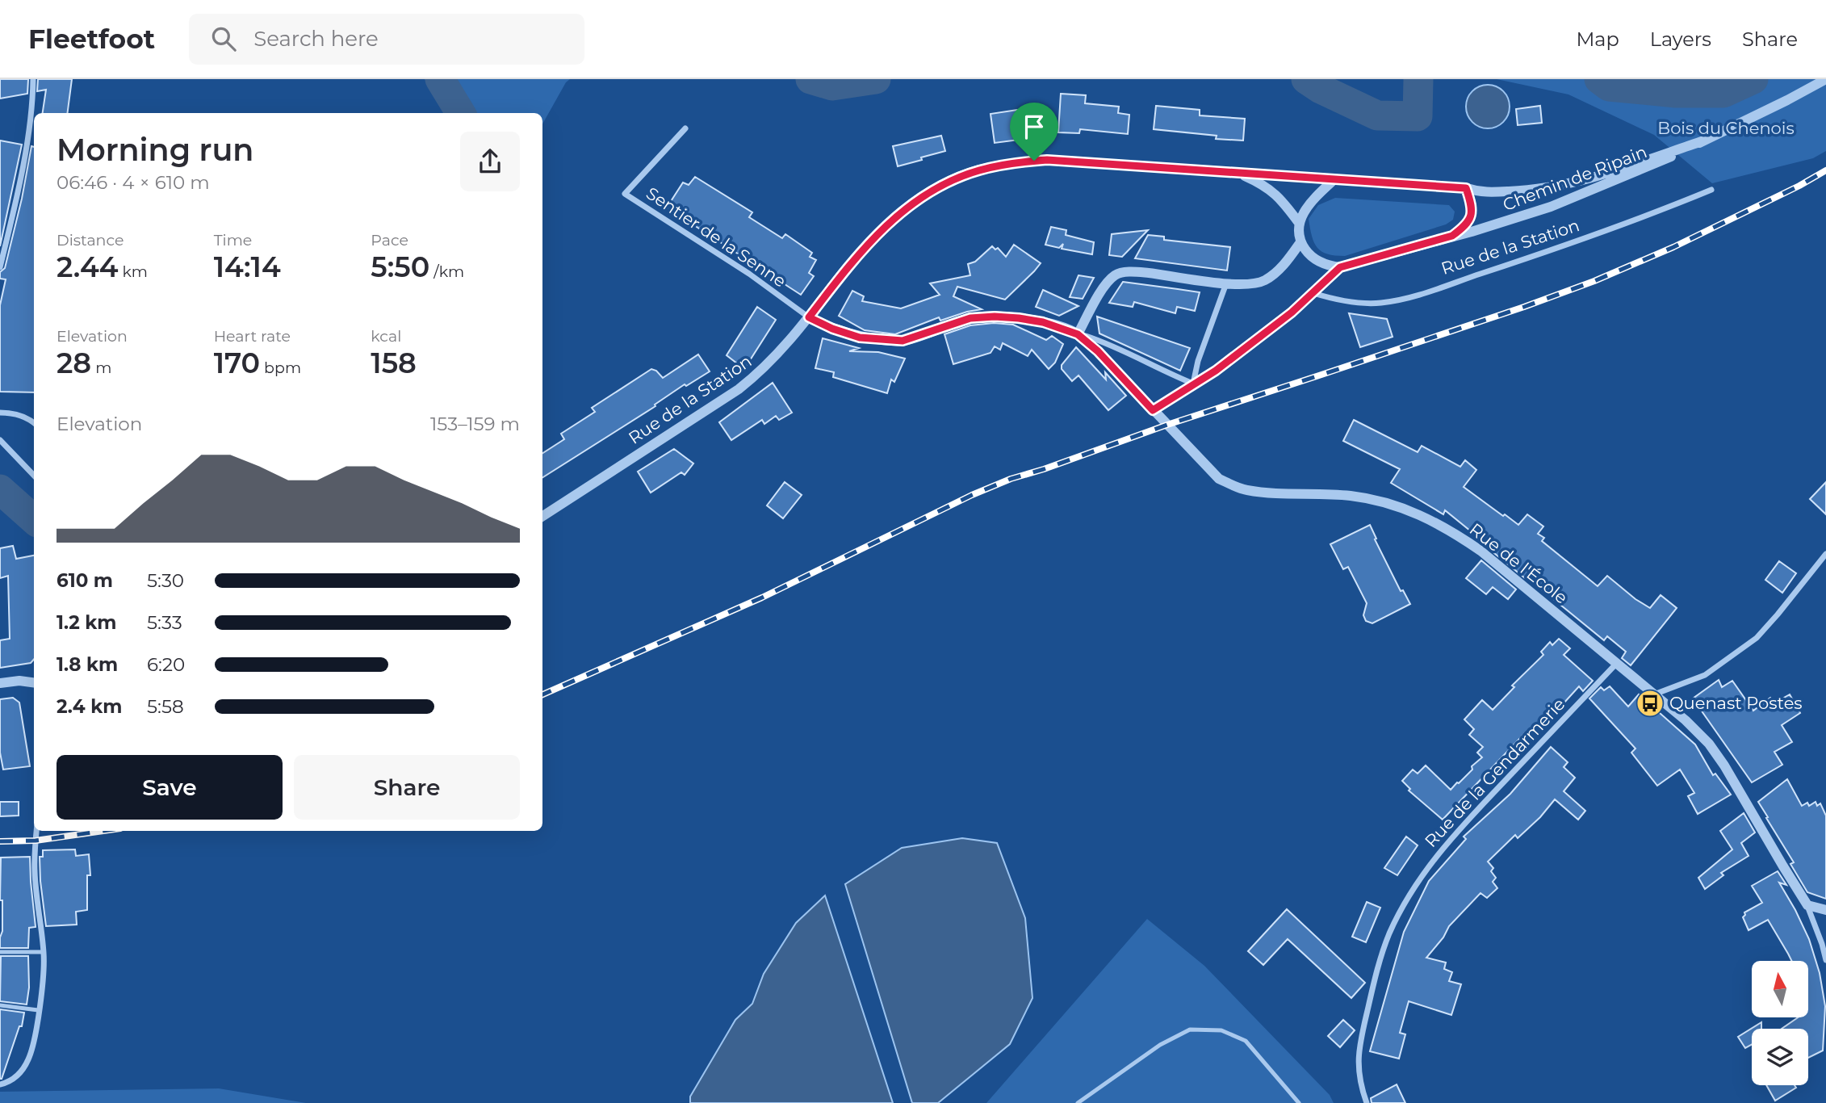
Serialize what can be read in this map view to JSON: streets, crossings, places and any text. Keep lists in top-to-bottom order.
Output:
{
  "streets": {
    "street": [
      "Chemin de Ripain",
      "Sentier de la Senne",
      "Rue de la Station",
      "Rue de l'École",
      "Rue de la Gendarmerie"
    ]
  },
  "crossings": [
    ["Chemin de Ripain", "Sentier de la Senne"],
    ["Chemin de Ripain", "Rue de la Station"],
    ["Sentier de la Senne", "Rue de la Station"],
    ["Rue de l'École", "Rue de la Gendarmerie"]
  ],
  "parks": ["Bois du Chenois"],
  "places": {
    "bus stop": ["Quenast Postes"]
  },
  "north": "top",
  "page": {
    "header": "Fleetfoot",
    "search": "Search here",
    "nav": ["Map", "Layers", "Share"],
    "heading": ["Morning run", "06:46 · 4 × 610 m"],
    "stats": [
      ["Distance", "2.44 km"],
      ["Time", "14:14"],
      ["Pace", "5:50 /km"],
      ["Elevation", "28 m"],
      ["Heart rate", "170 bpm"],
      ["kcal", "158"]
    ],
    "chart": ["Elevation", "153–159 m"],
    "list": [
      {
        "name": "610 m",
        "note": "5:30"
      },
      {
        "name": "1.2 km",
        "note": "5:33"
      },
      {
        "name": "1.8 km",
        "note": "6:20"
      },
      {
        "name": "2.4 km",
        "note": "5:58"
      }
    ],
    "buttons": ["Save", "Share"]
  }
}
